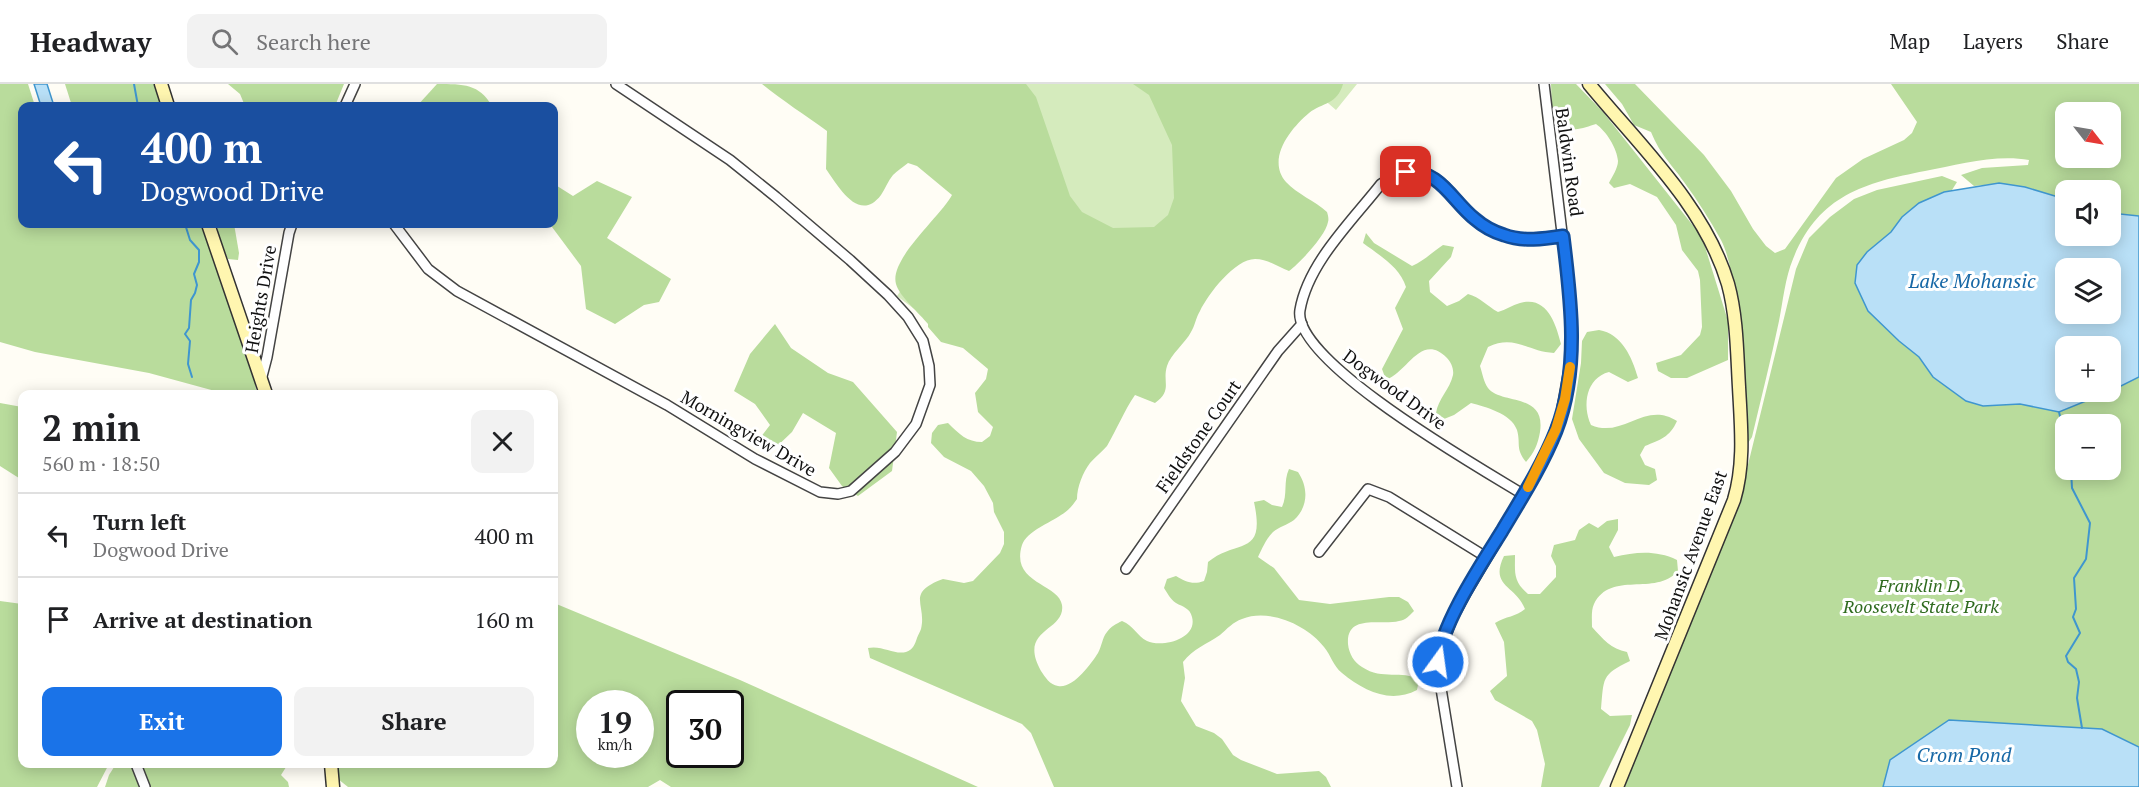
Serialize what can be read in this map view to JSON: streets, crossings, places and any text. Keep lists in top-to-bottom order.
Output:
{
  "streets": {
    "street": [
      "Baldwin Road",
      "Heights Drive",
      "Dogwood Drive",
      "Morningview Drive",
      "Fieldstone Court",
      "Mohansic Avenue East"
    ]
  },
  "crossings": [
    ["Baldwin Road", "Dogwood Drive"],
    ["Dogwood Drive", "Fieldstone Court"]
  ],
  "water": ["Lake Mohansic", "Crom Pond"],
  "parks": ["Franklin D. Roosevelt State Park"],
  "north": "bottom right",
  "page": {
    "header": "Headway",
    "search": "Search here",
    "nav": ["Map", "Layers", "Share"],
    "map_buttons": ["+", "−"],
    "turn": ["400 m", "Dogwood Drive"],
    "heading": ["2 min", "560 m · 18:50"],
    "list": [
      {
        "name": "Turn left",
        "note": "Dogwood Drive",
        "value": "400 m"
      },
      {
        "name": "Arrive at destination",
        "value": "160 m"
      }
    ],
    "buttons": ["Exit", "Share"],
    "speed": "19 km/h",
    "limit": "30"
  }
}
